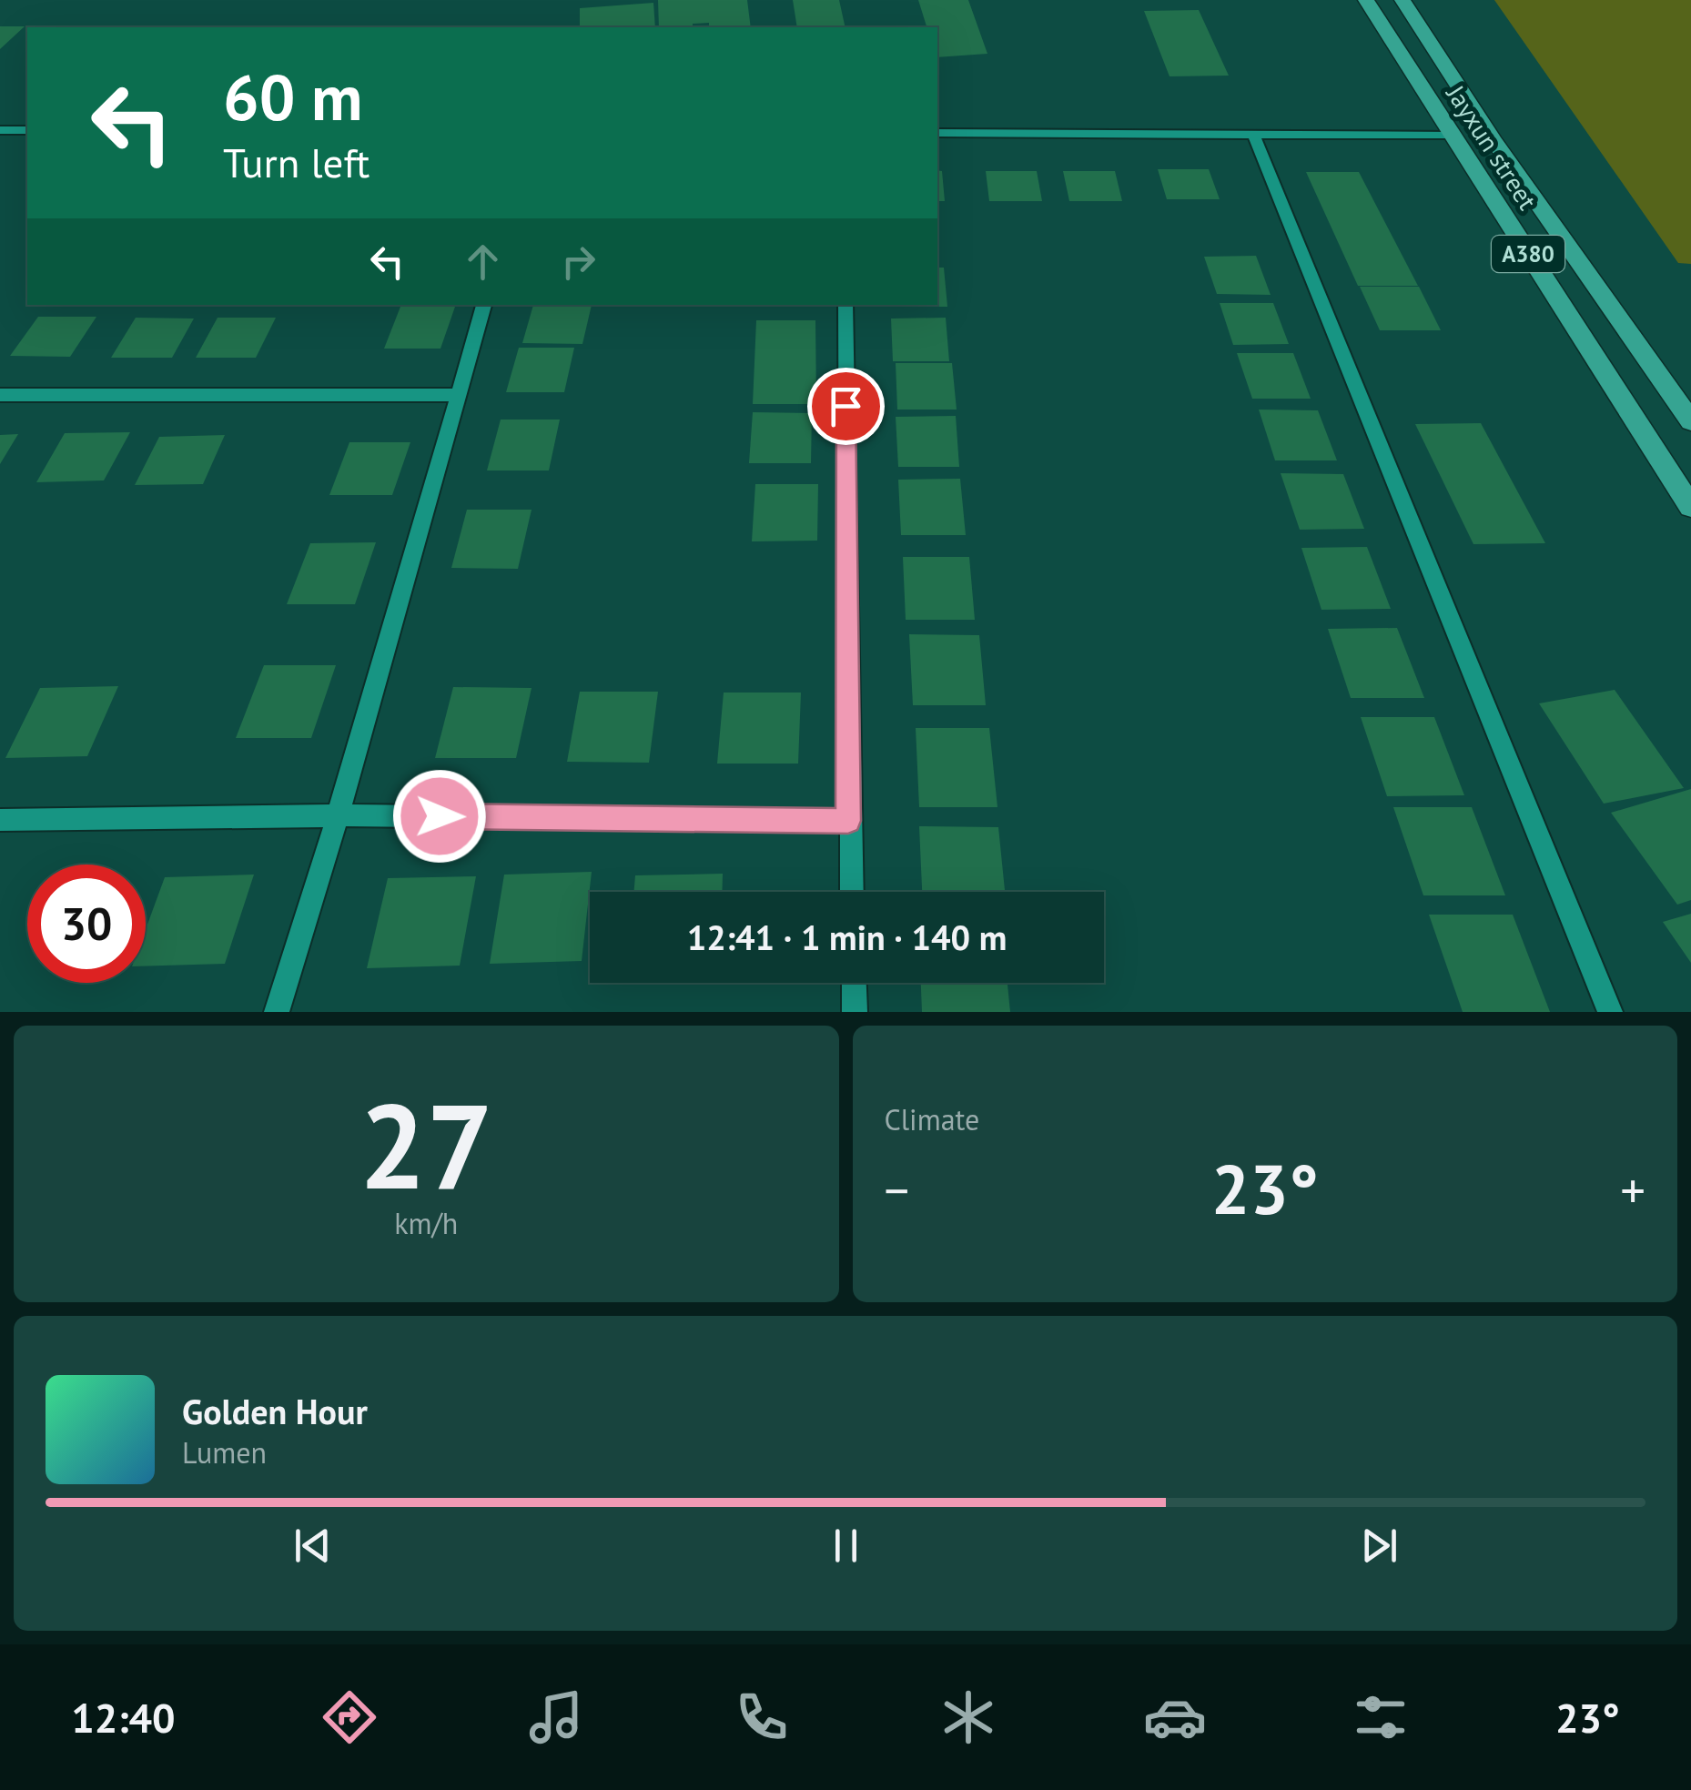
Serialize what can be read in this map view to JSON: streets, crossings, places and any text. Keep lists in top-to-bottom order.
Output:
{
  "streets": {
    "highway": ["Jayxun street", "A380"]
  },
  "page": {
    "turn": ["60 m", "Turn left"],
    "limit": "30",
    "trip": "12:41 · 1 min · 140 m",
    "tile": [
      ["27", "km/h"],
      "Climate"
    ],
    "heat": ["−", "23°", "+"],
    "song": ["Golden Hour", "Lumen"],
    "tabs": ["12:40", "23°"]
  }
}
